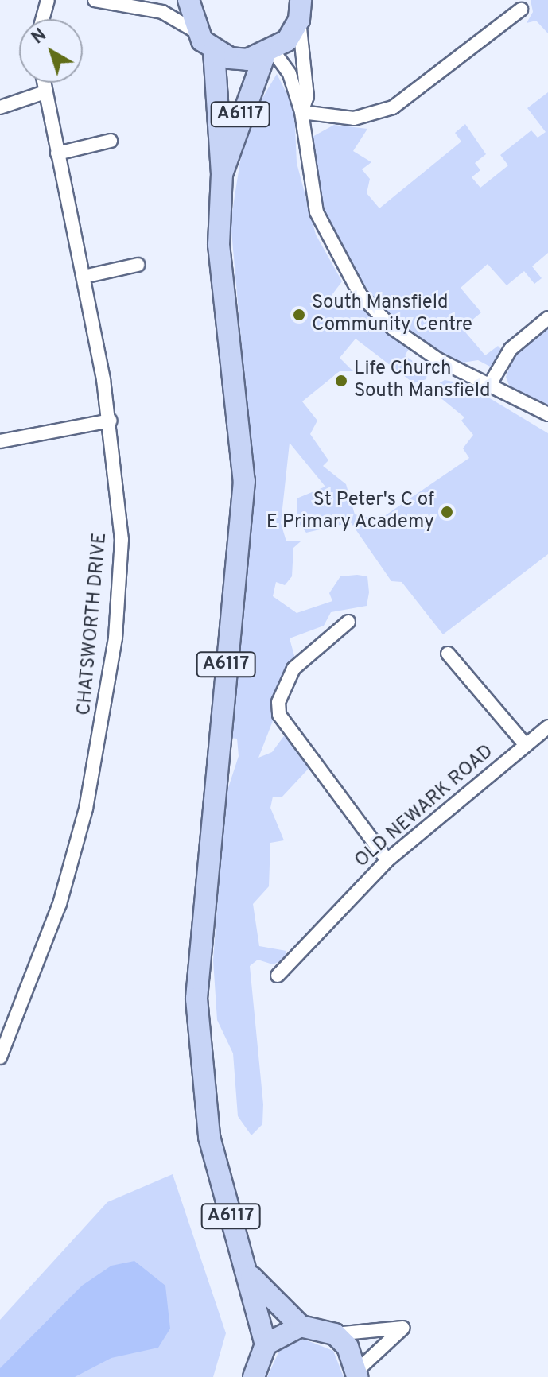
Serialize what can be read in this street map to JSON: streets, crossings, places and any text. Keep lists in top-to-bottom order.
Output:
{
  "streets": {
    "main road": ["A6117"],
    "street": ["CHATSWORTH DRIVE", "OLD NEWARK ROAD"]
  },
  "places": ["South Mansfield Community Centre", "Life Church South Mansfield", "St Peter's C of E Primary Academy"],
  "north": "top left"
}
